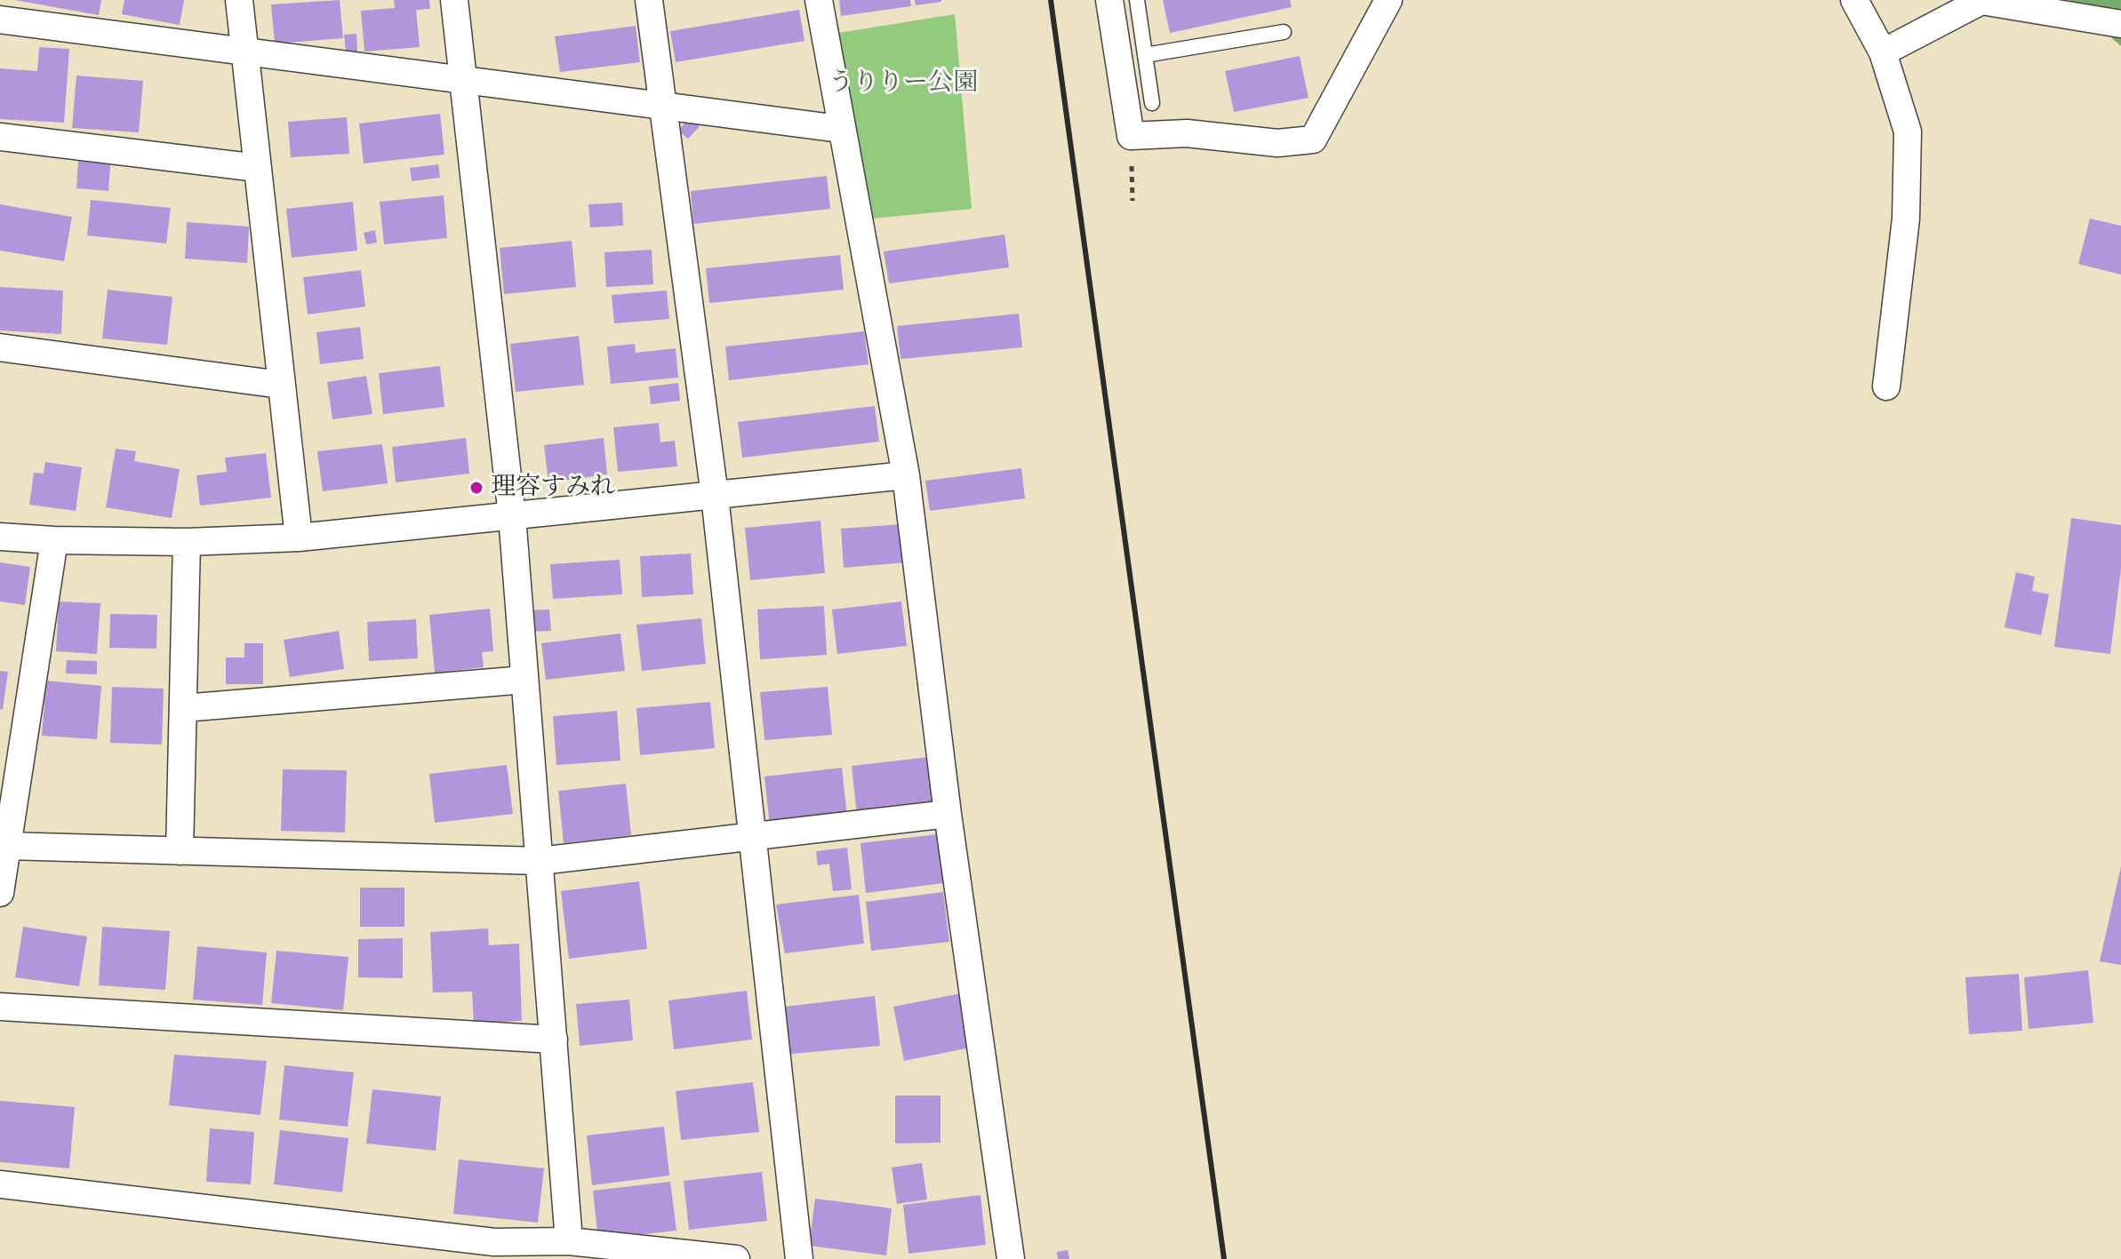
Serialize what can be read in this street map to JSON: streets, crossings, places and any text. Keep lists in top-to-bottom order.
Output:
{
  "parks": ["うりりー公園"],
  "places": ["理容すみれ"]
}
